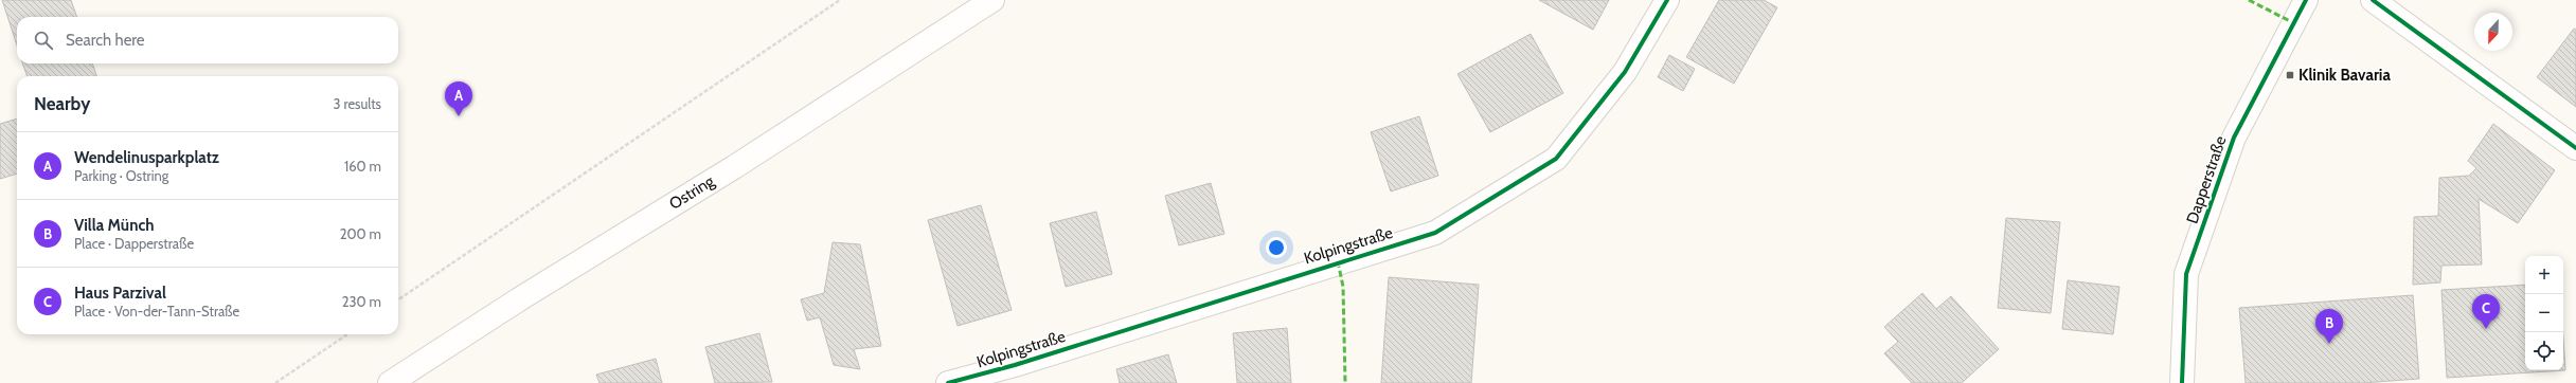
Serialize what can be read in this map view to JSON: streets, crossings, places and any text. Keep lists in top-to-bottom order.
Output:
{
  "streets": {
    "street": ["Dapperstraße", "Ostring", "Kolpingstraße"]
  },
  "places": {
    "transit": ["Klinik Bavaria"]
  },
  "north": "bottom",
  "page": {
    "search": "Search here",
    "heading": ["Nearby", "3 results"],
    "pins": ["A", "C", "B"],
    "list": [
      {
        "mark": "A",
        "name": "Wendelinusparkplatz",
        "note": "Parking · Ostring",
        "value": "160 m"
      },
      {
        "mark": "B",
        "name": "Villa Münch",
        "note": "Place · Dapperstraße",
        "value": "200 m"
      },
      {
        "mark": "C",
        "name": "Haus Parzival",
        "note": "Place · Von-der-Tann-Straße",
        "value": "230 m"
      }
    ],
    "map_buttons": ["+", "−"]
  }
}
